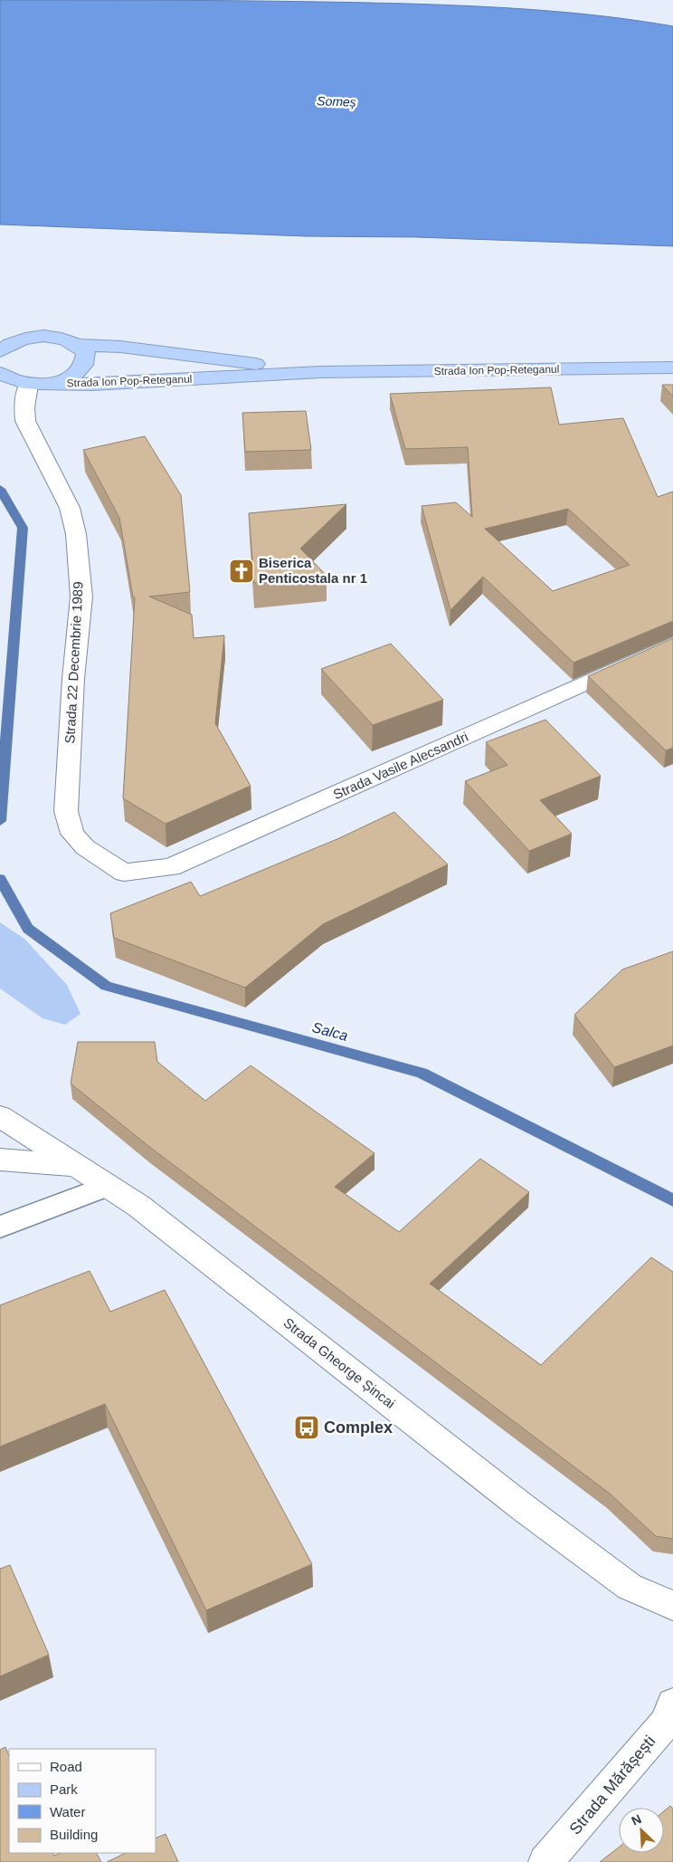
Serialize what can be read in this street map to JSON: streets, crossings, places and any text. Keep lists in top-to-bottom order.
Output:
{
  "streets": {
    "highway": ["Strada Ion Pop-Reteganul"],
    "street": [
      "Strada 22 Decembrie 1989",
      "Strada Vasile Alecsandri",
      "Strada Gheorge Șincai",
      "Strada Mărășești"
    ]
  },
  "crossings": [
    ["Strada Ion Pop-Reteganul", "Strada 22 Decembrie 1989"],
    ["Strada 22 Decembrie 1989", "Strada Vasile Alecsandri"]
  ],
  "water": ["Someș", "Salca"],
  "places": {
    "church": ["Biserica Penticostala nr 1"],
    "bus stop": ["Complex"]
  },
  "legend": [
    "Road",
    "Park",
    "Water",
    "Building"
  ],
  "north": "top left"
}
